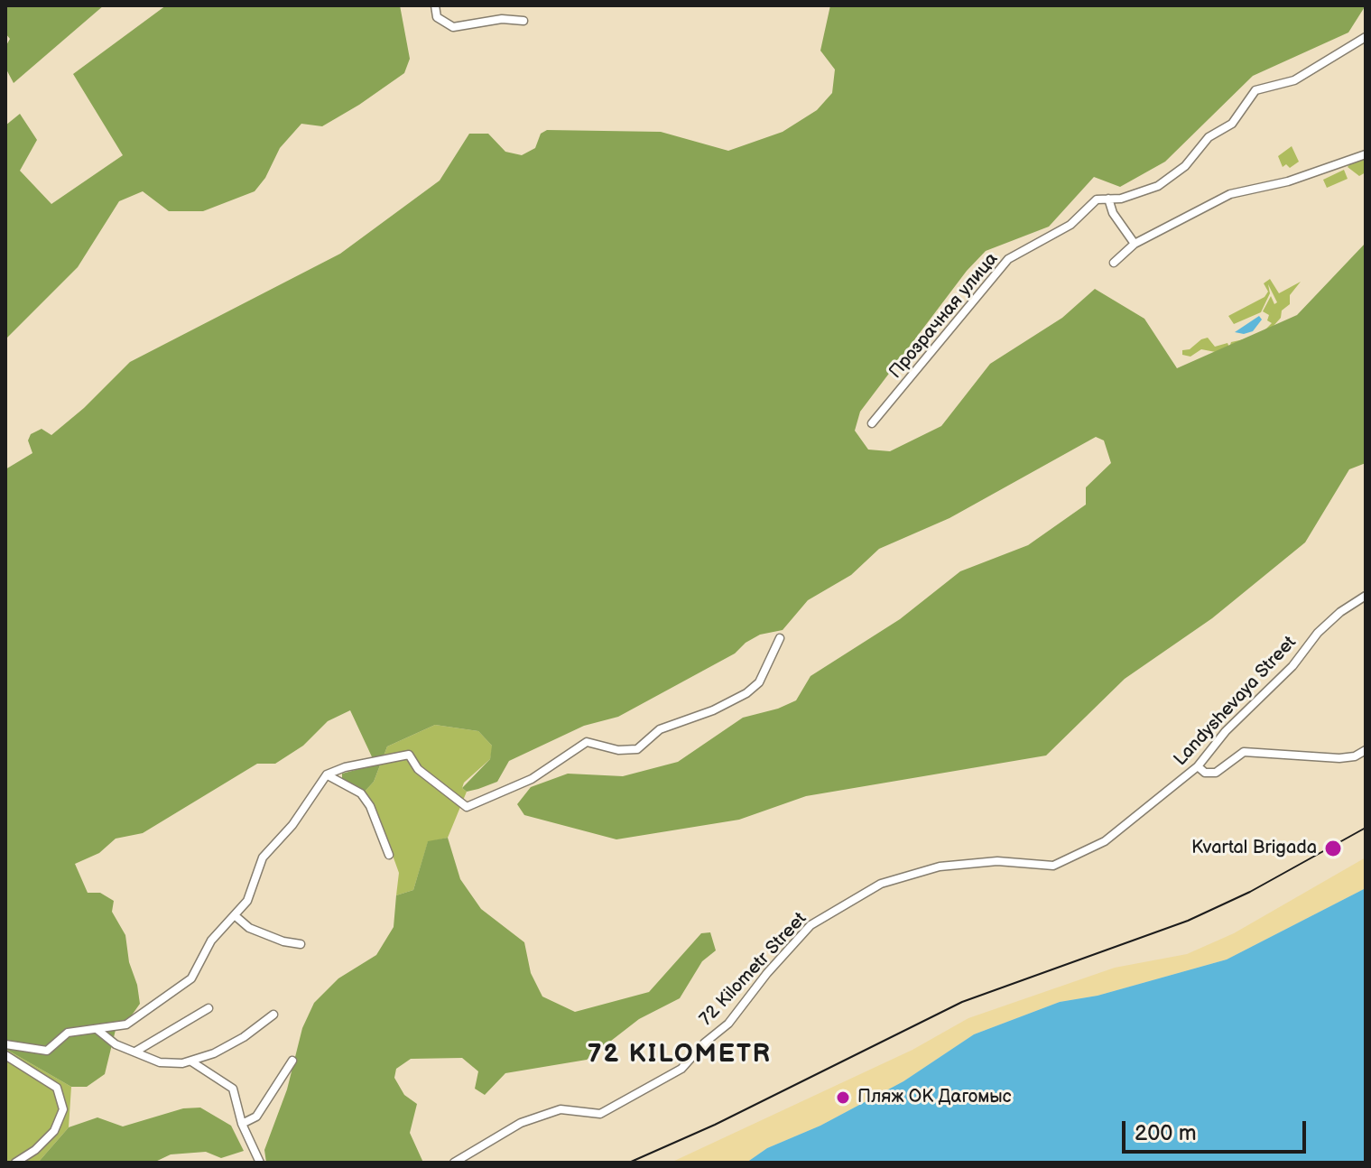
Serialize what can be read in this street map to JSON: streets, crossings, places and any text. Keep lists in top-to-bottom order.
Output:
{
  "streets": {
    "street": ["Прозрачная улица", "Landyshevaya Street", "72 Kilometr Street"]
  },
  "crossings": [
    ["Landyshevaya Street", "72 Kilometr Street"]
  ],
  "districts": ["72 KILOMETR"],
  "places": ["Kvartal Brigada", "Пляж ОК Дагомыс"],
  "scale_bar": "200 m"
}
